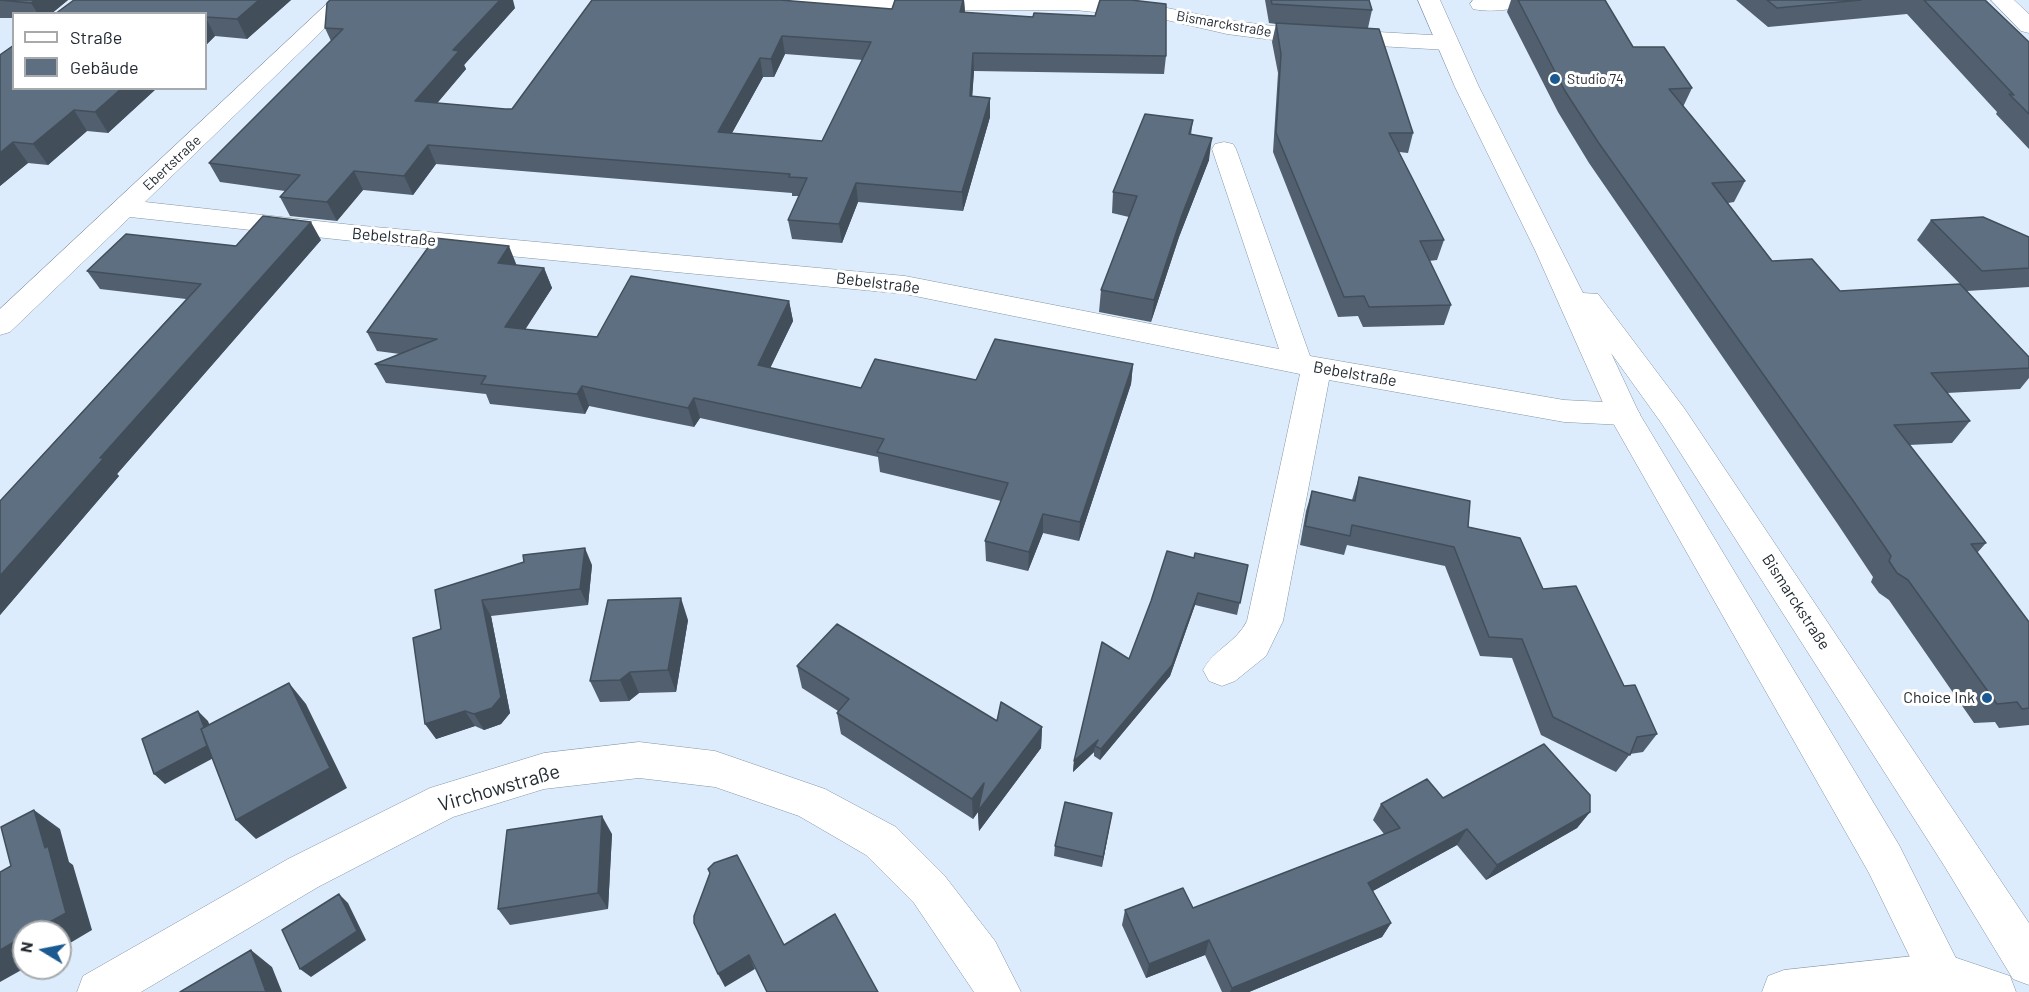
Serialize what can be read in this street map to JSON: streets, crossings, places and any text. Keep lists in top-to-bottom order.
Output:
{
  "streets": {
    "street": [
      "Bismarckstraße",
      "Ebertstraße",
      "Bebelstraße",
      "Virchowstraße"
    ]
  },
  "crossings": [
    ["Bismarckstraße", "Bebelstraße"],
    ["Ebertstraße", "Bebelstraße"]
  ],
  "places": ["Studio 74", "Choice Ink"],
  "legend": ["Straße", "Gebäude"],
  "north": "left"
}
